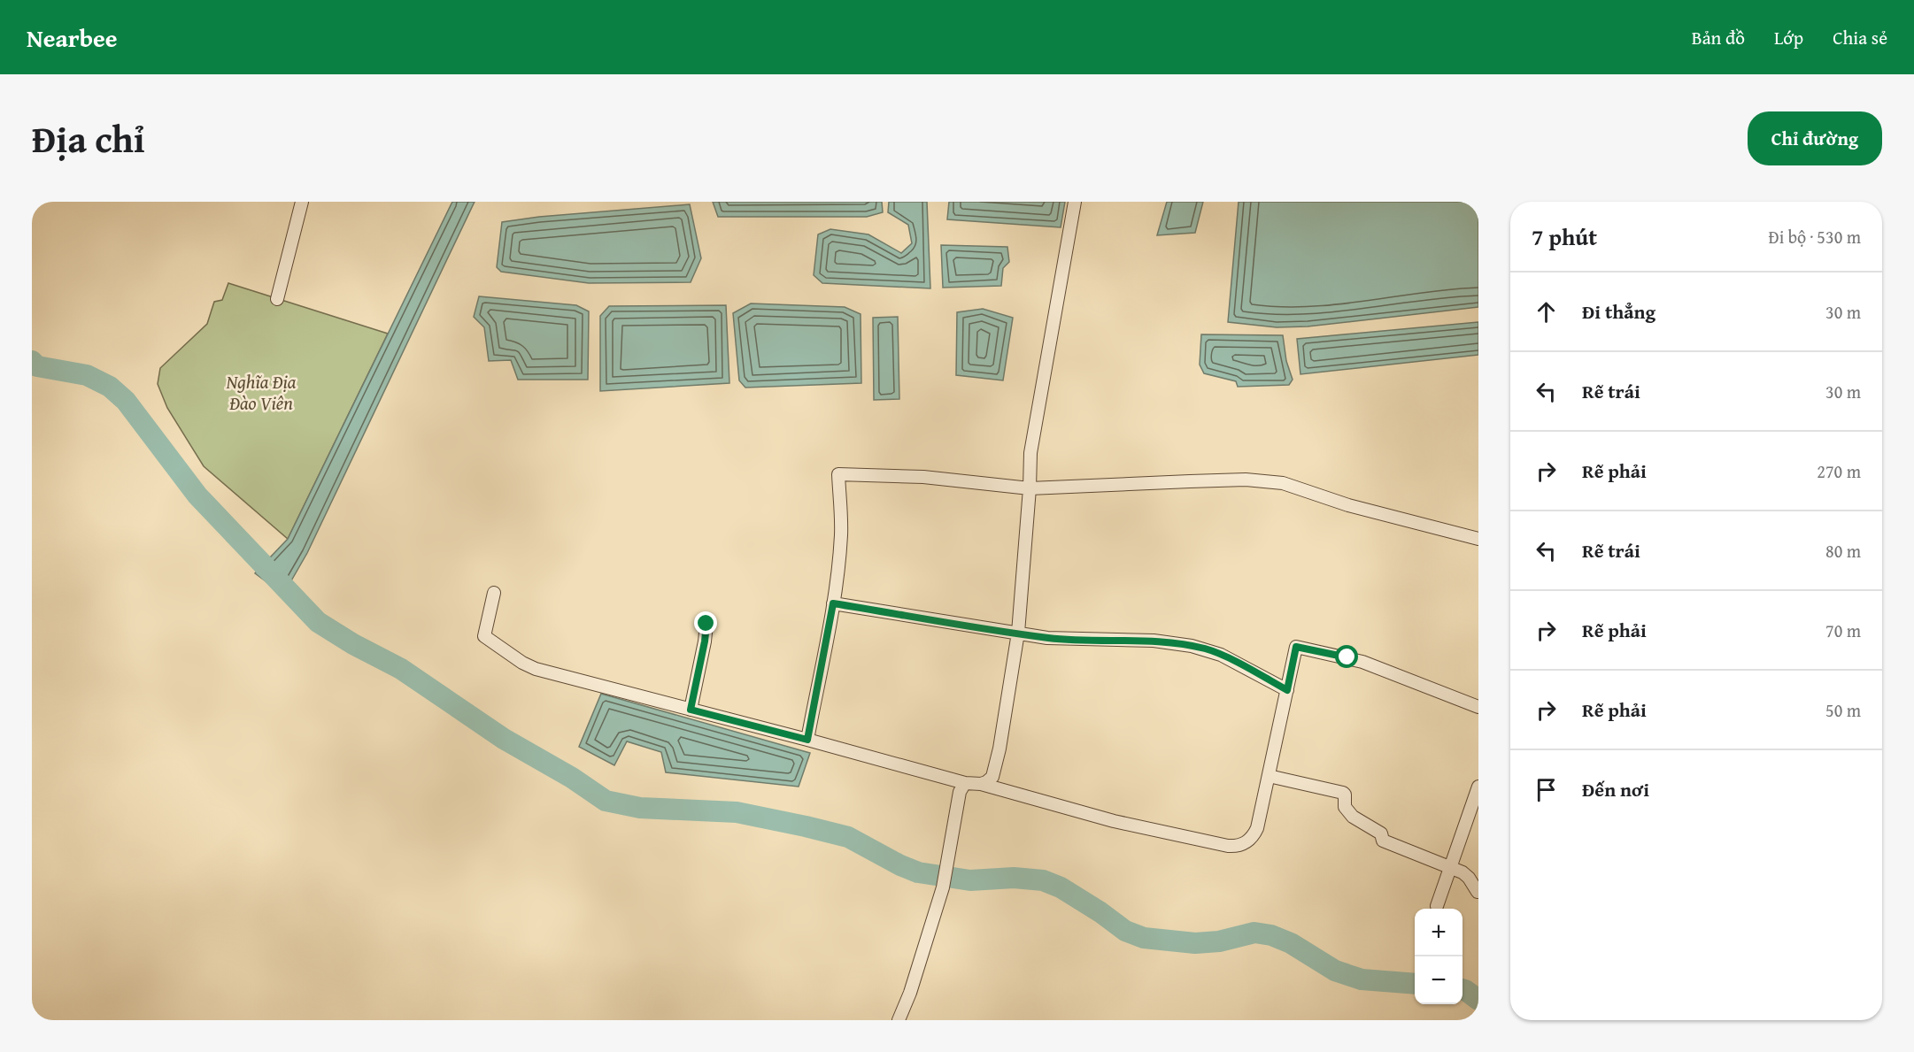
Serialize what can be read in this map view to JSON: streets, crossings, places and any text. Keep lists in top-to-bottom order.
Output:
{
  "parks": ["Nghĩa Địa Đào Viên"],
  "page": {
    "header": "Nearbee",
    "nav": ["Bản đồ", "Lớp", "Chia sẻ"],
    "title": "Địa chỉ",
    "buttons": "Chỉ đường",
    "heading": ["7 phút", "Đi bộ · 530 m"],
    "list": [
      ["Đi thẳng", "30 m"],
      ["Rẽ trái", "30 m"],
      ["Rẽ phải", "270 m"],
      ["Rẽ trái", "80 m"],
      ["Rẽ phải", "70 m"],
      ["Rẽ phải", "50 m"],
      "Đến nơi"
    ],
    "map_buttons": ["+", "−"]
  }
}
